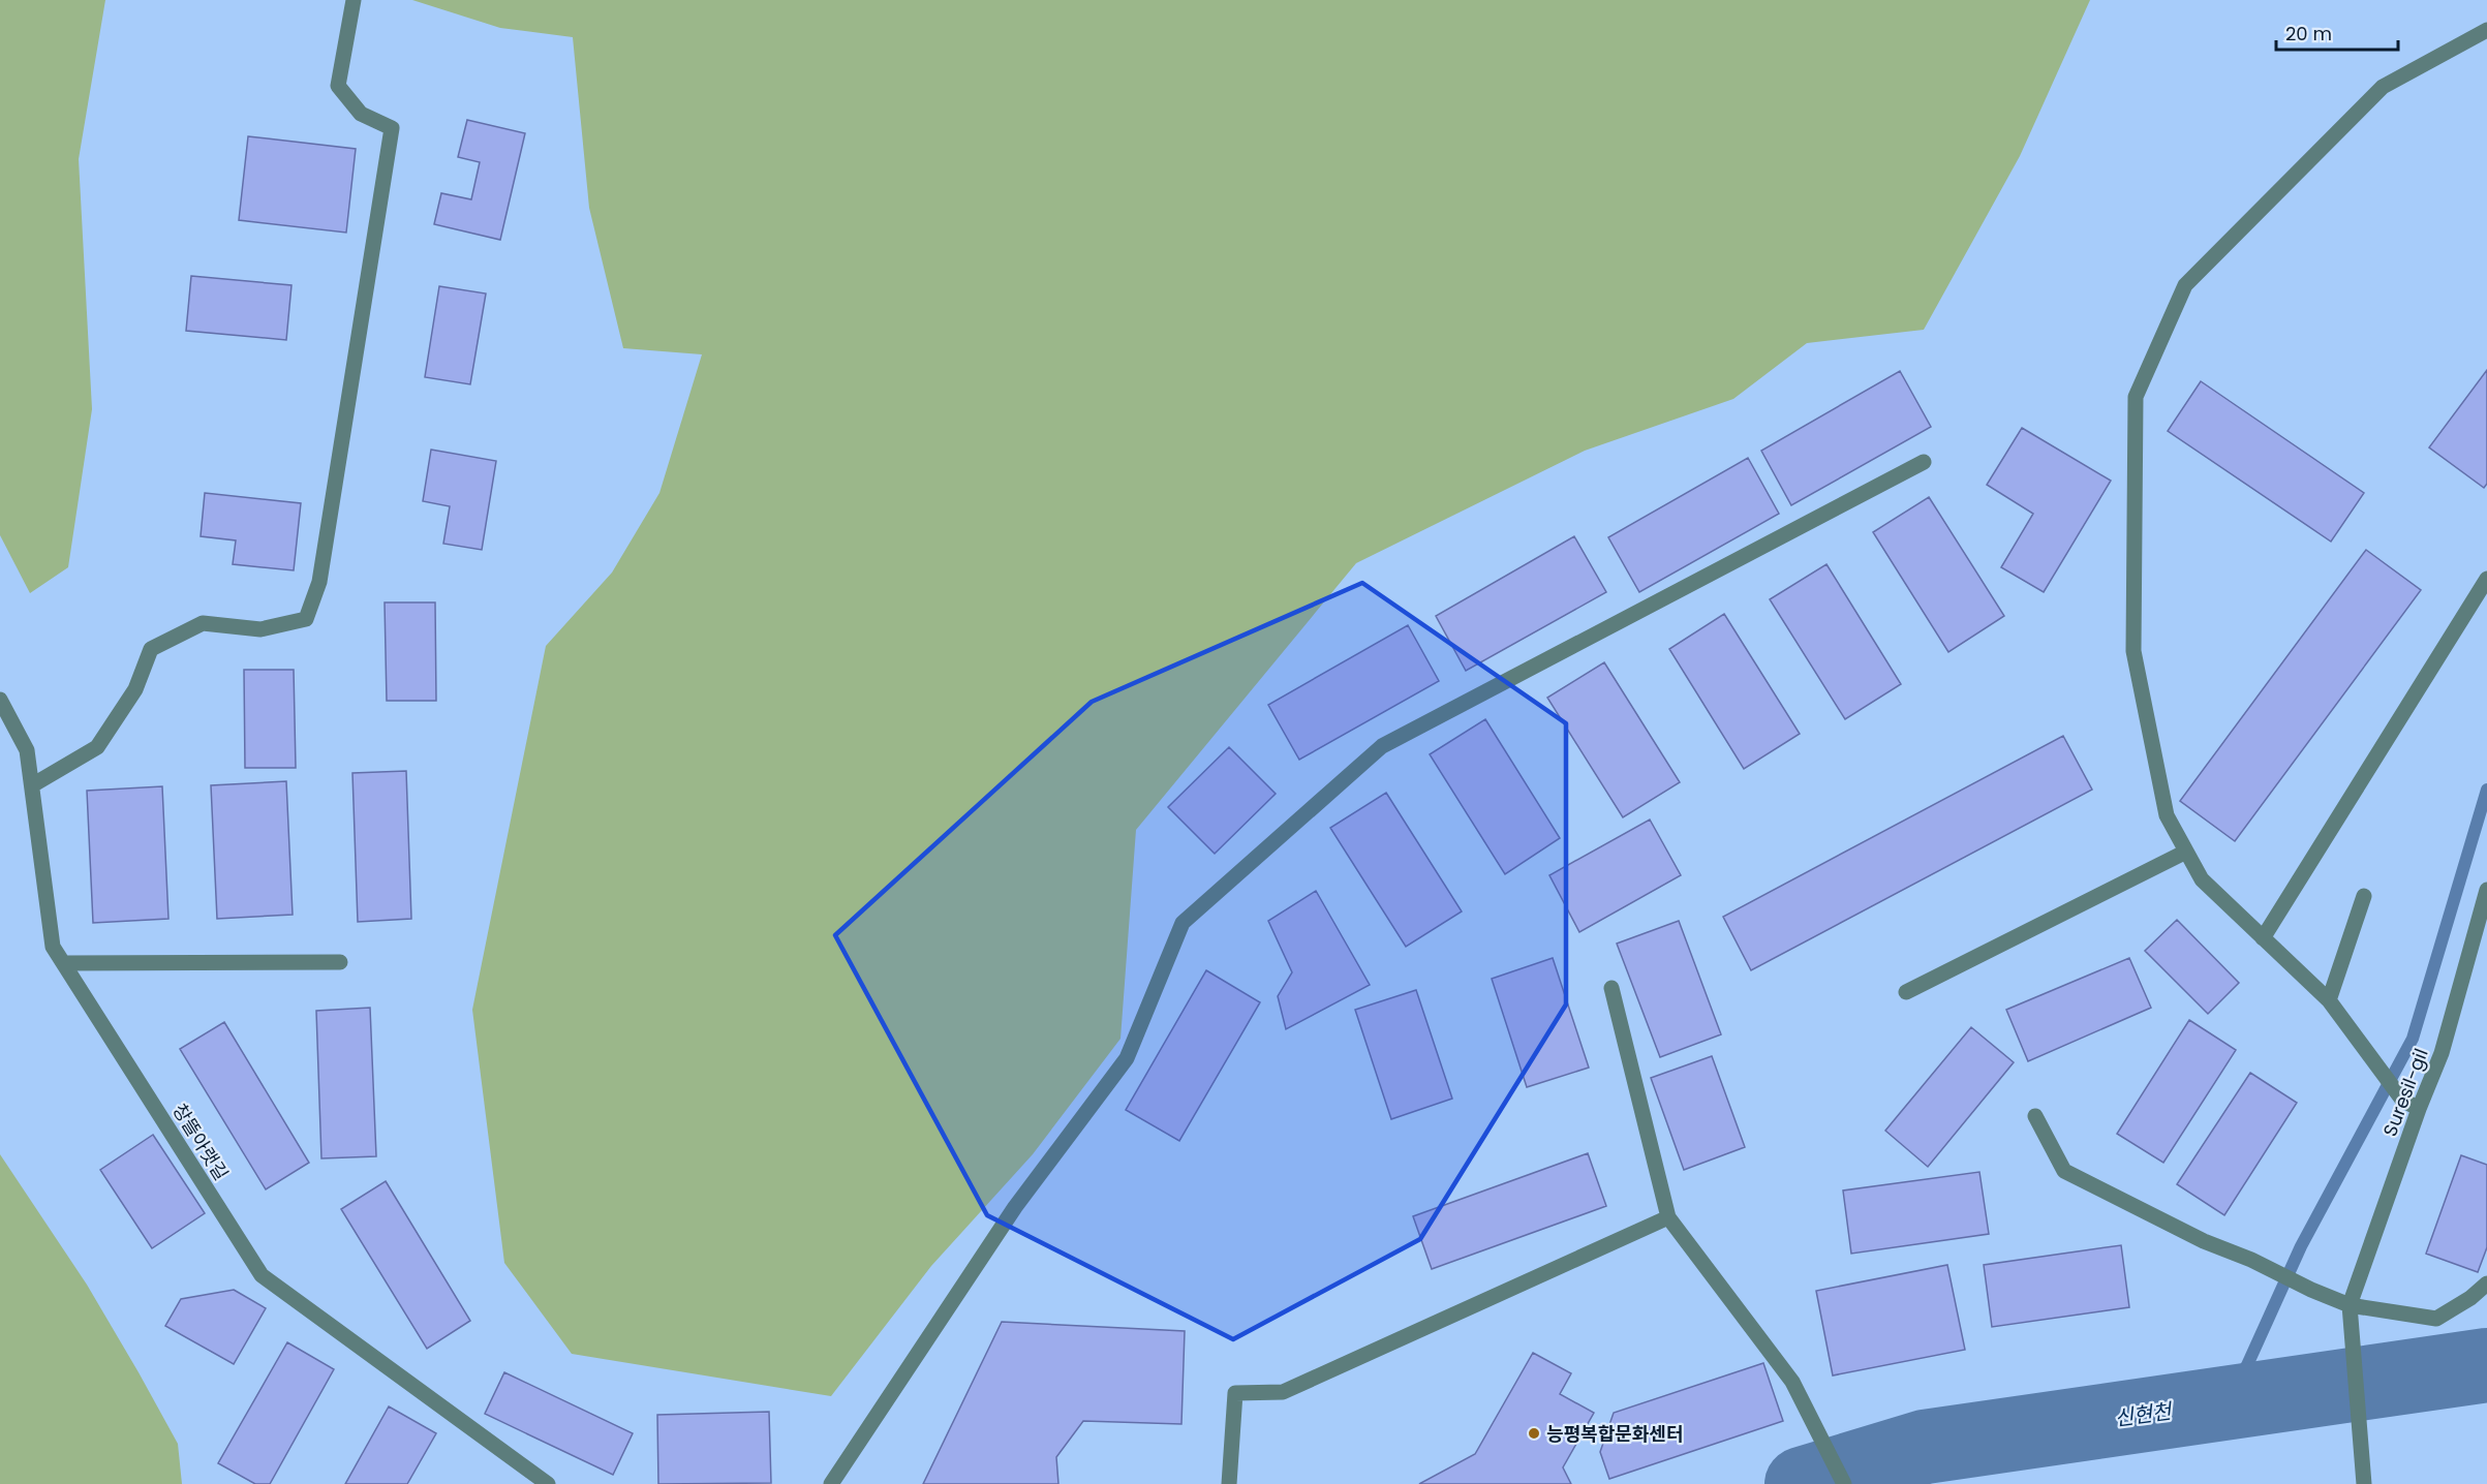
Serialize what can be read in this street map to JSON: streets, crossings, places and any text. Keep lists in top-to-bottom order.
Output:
{
  "streets": {
    "street": ["Suresil-gil", "창뜰아랫길"]
  },
  "water": ["신현천"],
  "places": ["능평복합문화센터"],
  "scale_bar": "20 m"
}
